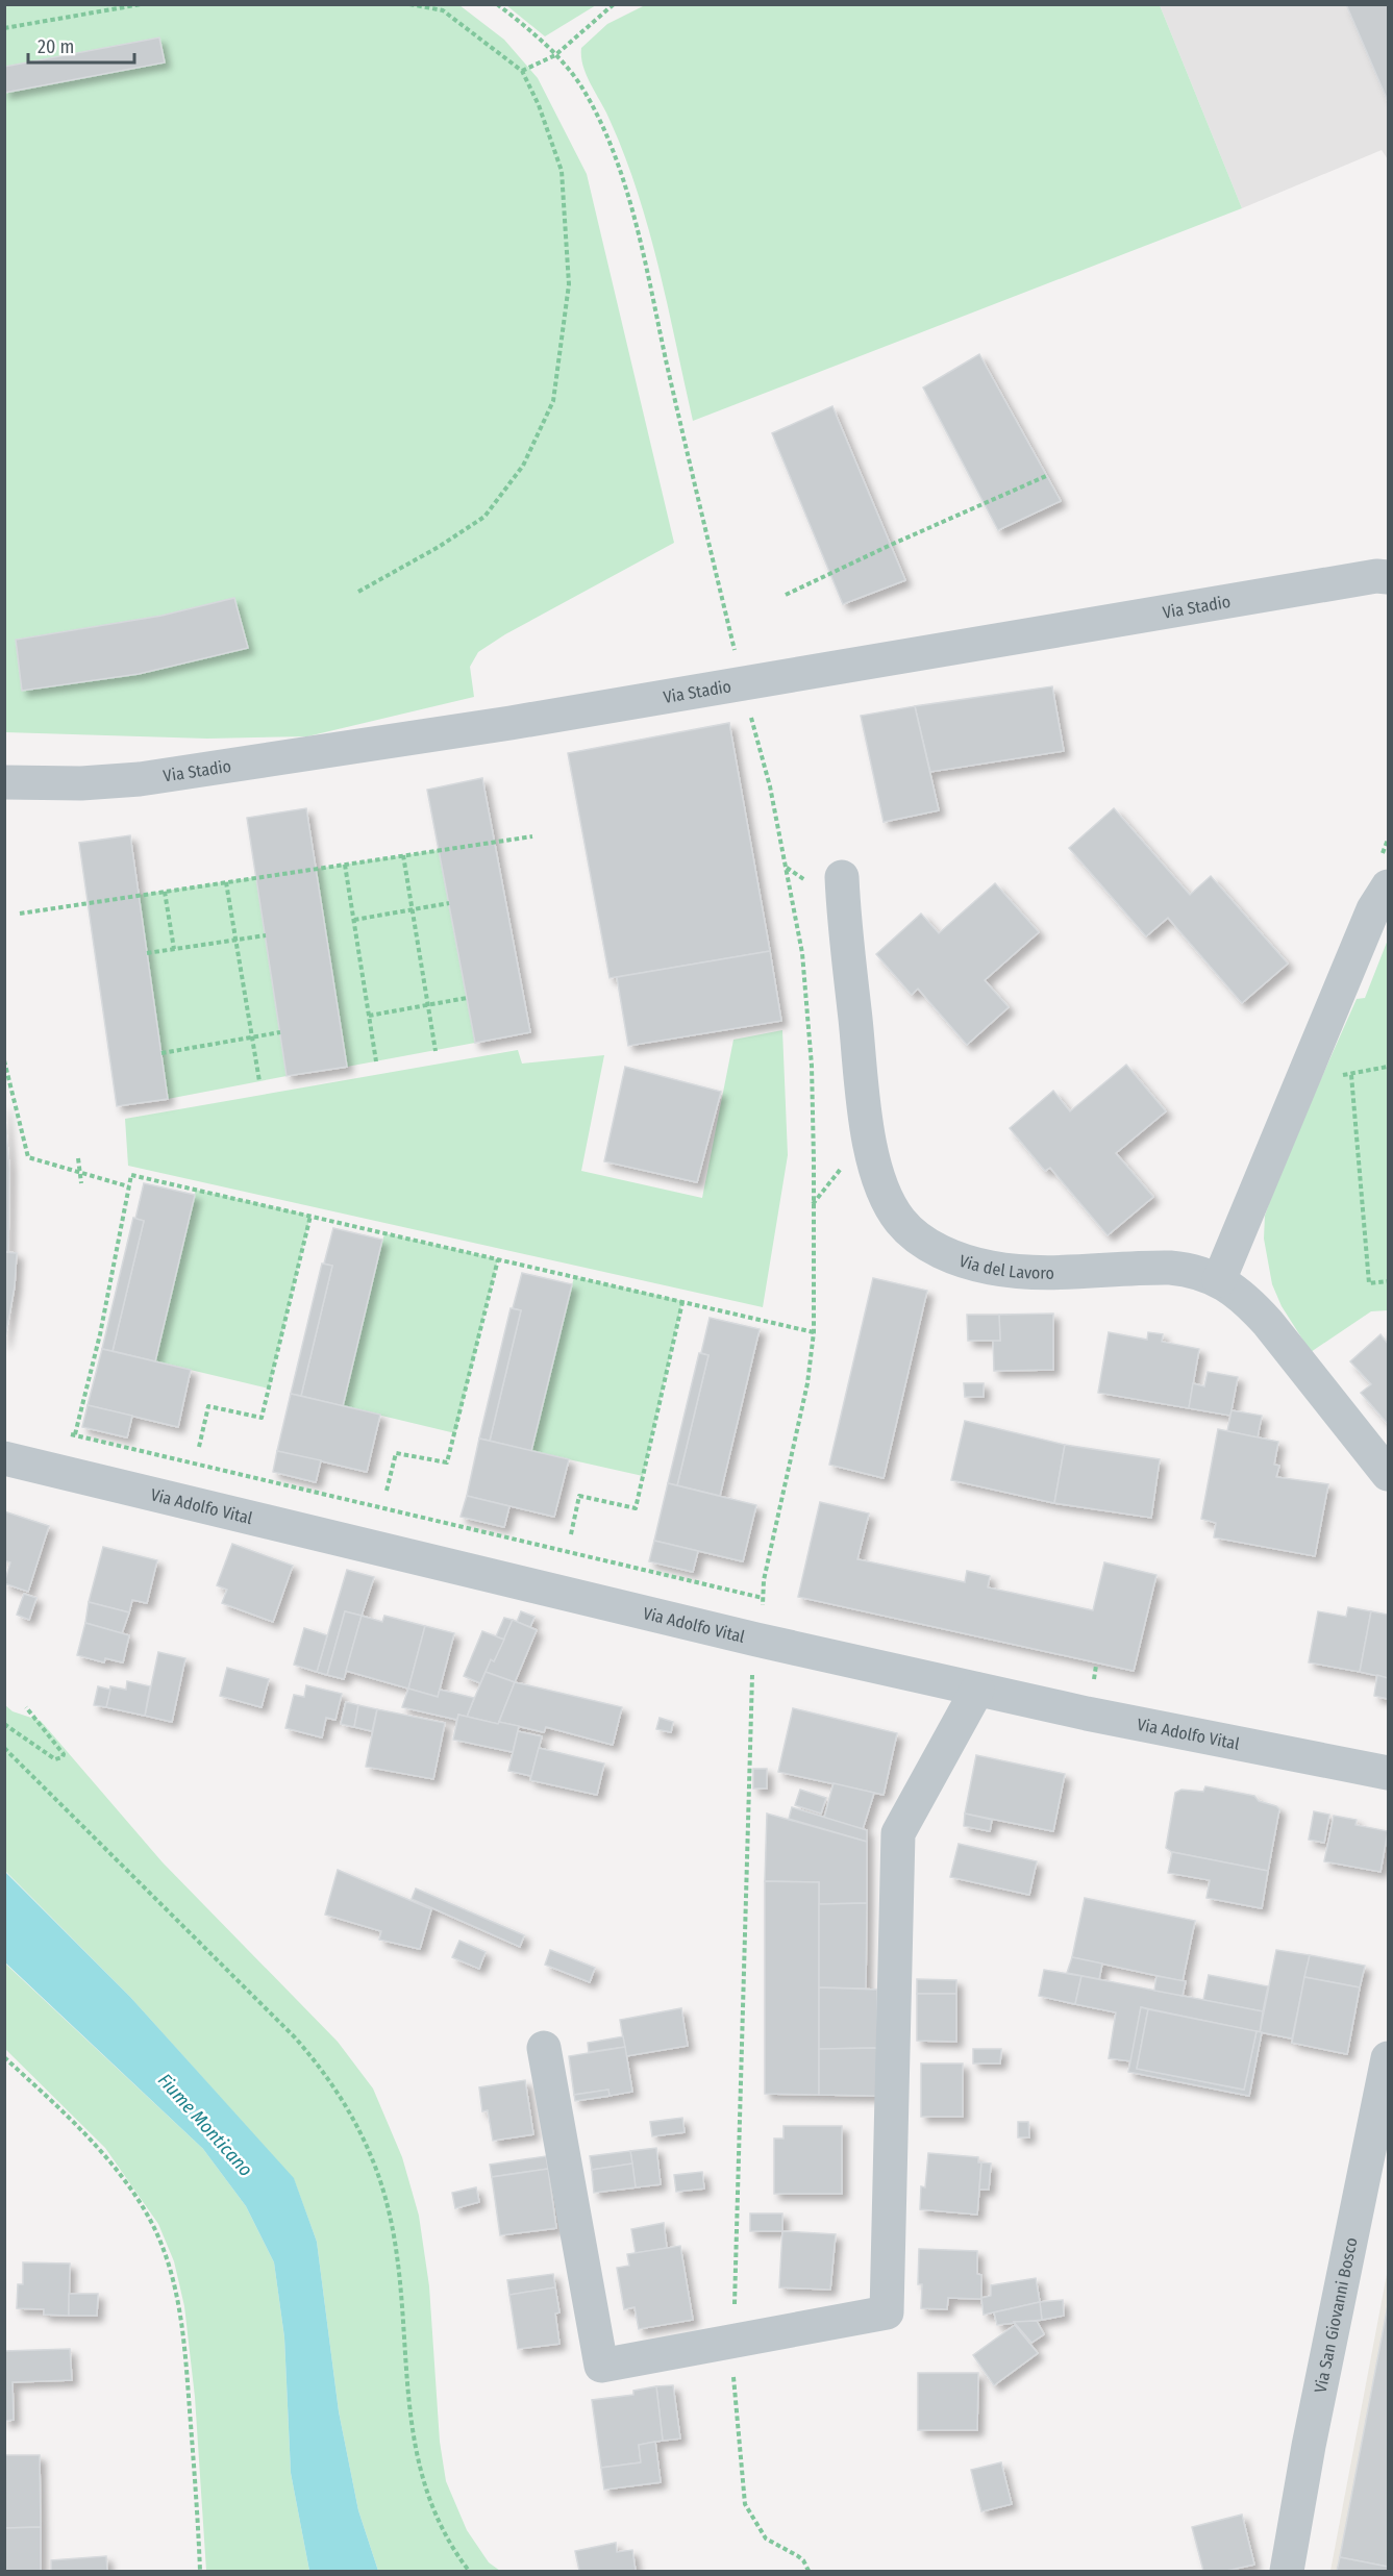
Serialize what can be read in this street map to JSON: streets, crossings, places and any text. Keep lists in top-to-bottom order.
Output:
{
  "streets": {
    "street": [
      "Via Stadio",
      "Via del Lavoro",
      "Via Adolfo Vital",
      "Via San Giovanni Bosco"
    ]
  },
  "water": ["Fiume Monticano"],
  "scale_bar": "20 m"
}
